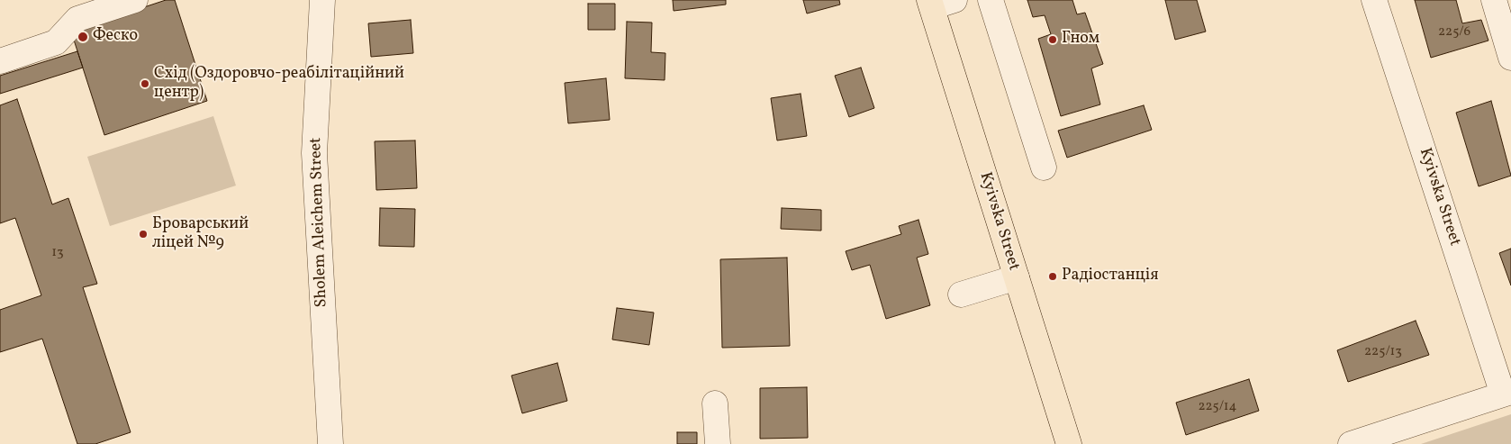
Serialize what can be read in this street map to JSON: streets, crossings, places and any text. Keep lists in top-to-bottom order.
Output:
{
  "streets": {
    "main road": ["Kyivska Street"],
    "street": ["Sholem Aleichem Street"]
  },
  "places": [
    "Феско",
    "Гном",
    "Схід (Оздоровчо-реабілітаційний центр)",
    "Броварський ліцей №9",
    "Радіостанція"
  ],
  "house_numbers": [
    "225/6",
    "13",
    "225/13",
    "225/14"
  ]
}
